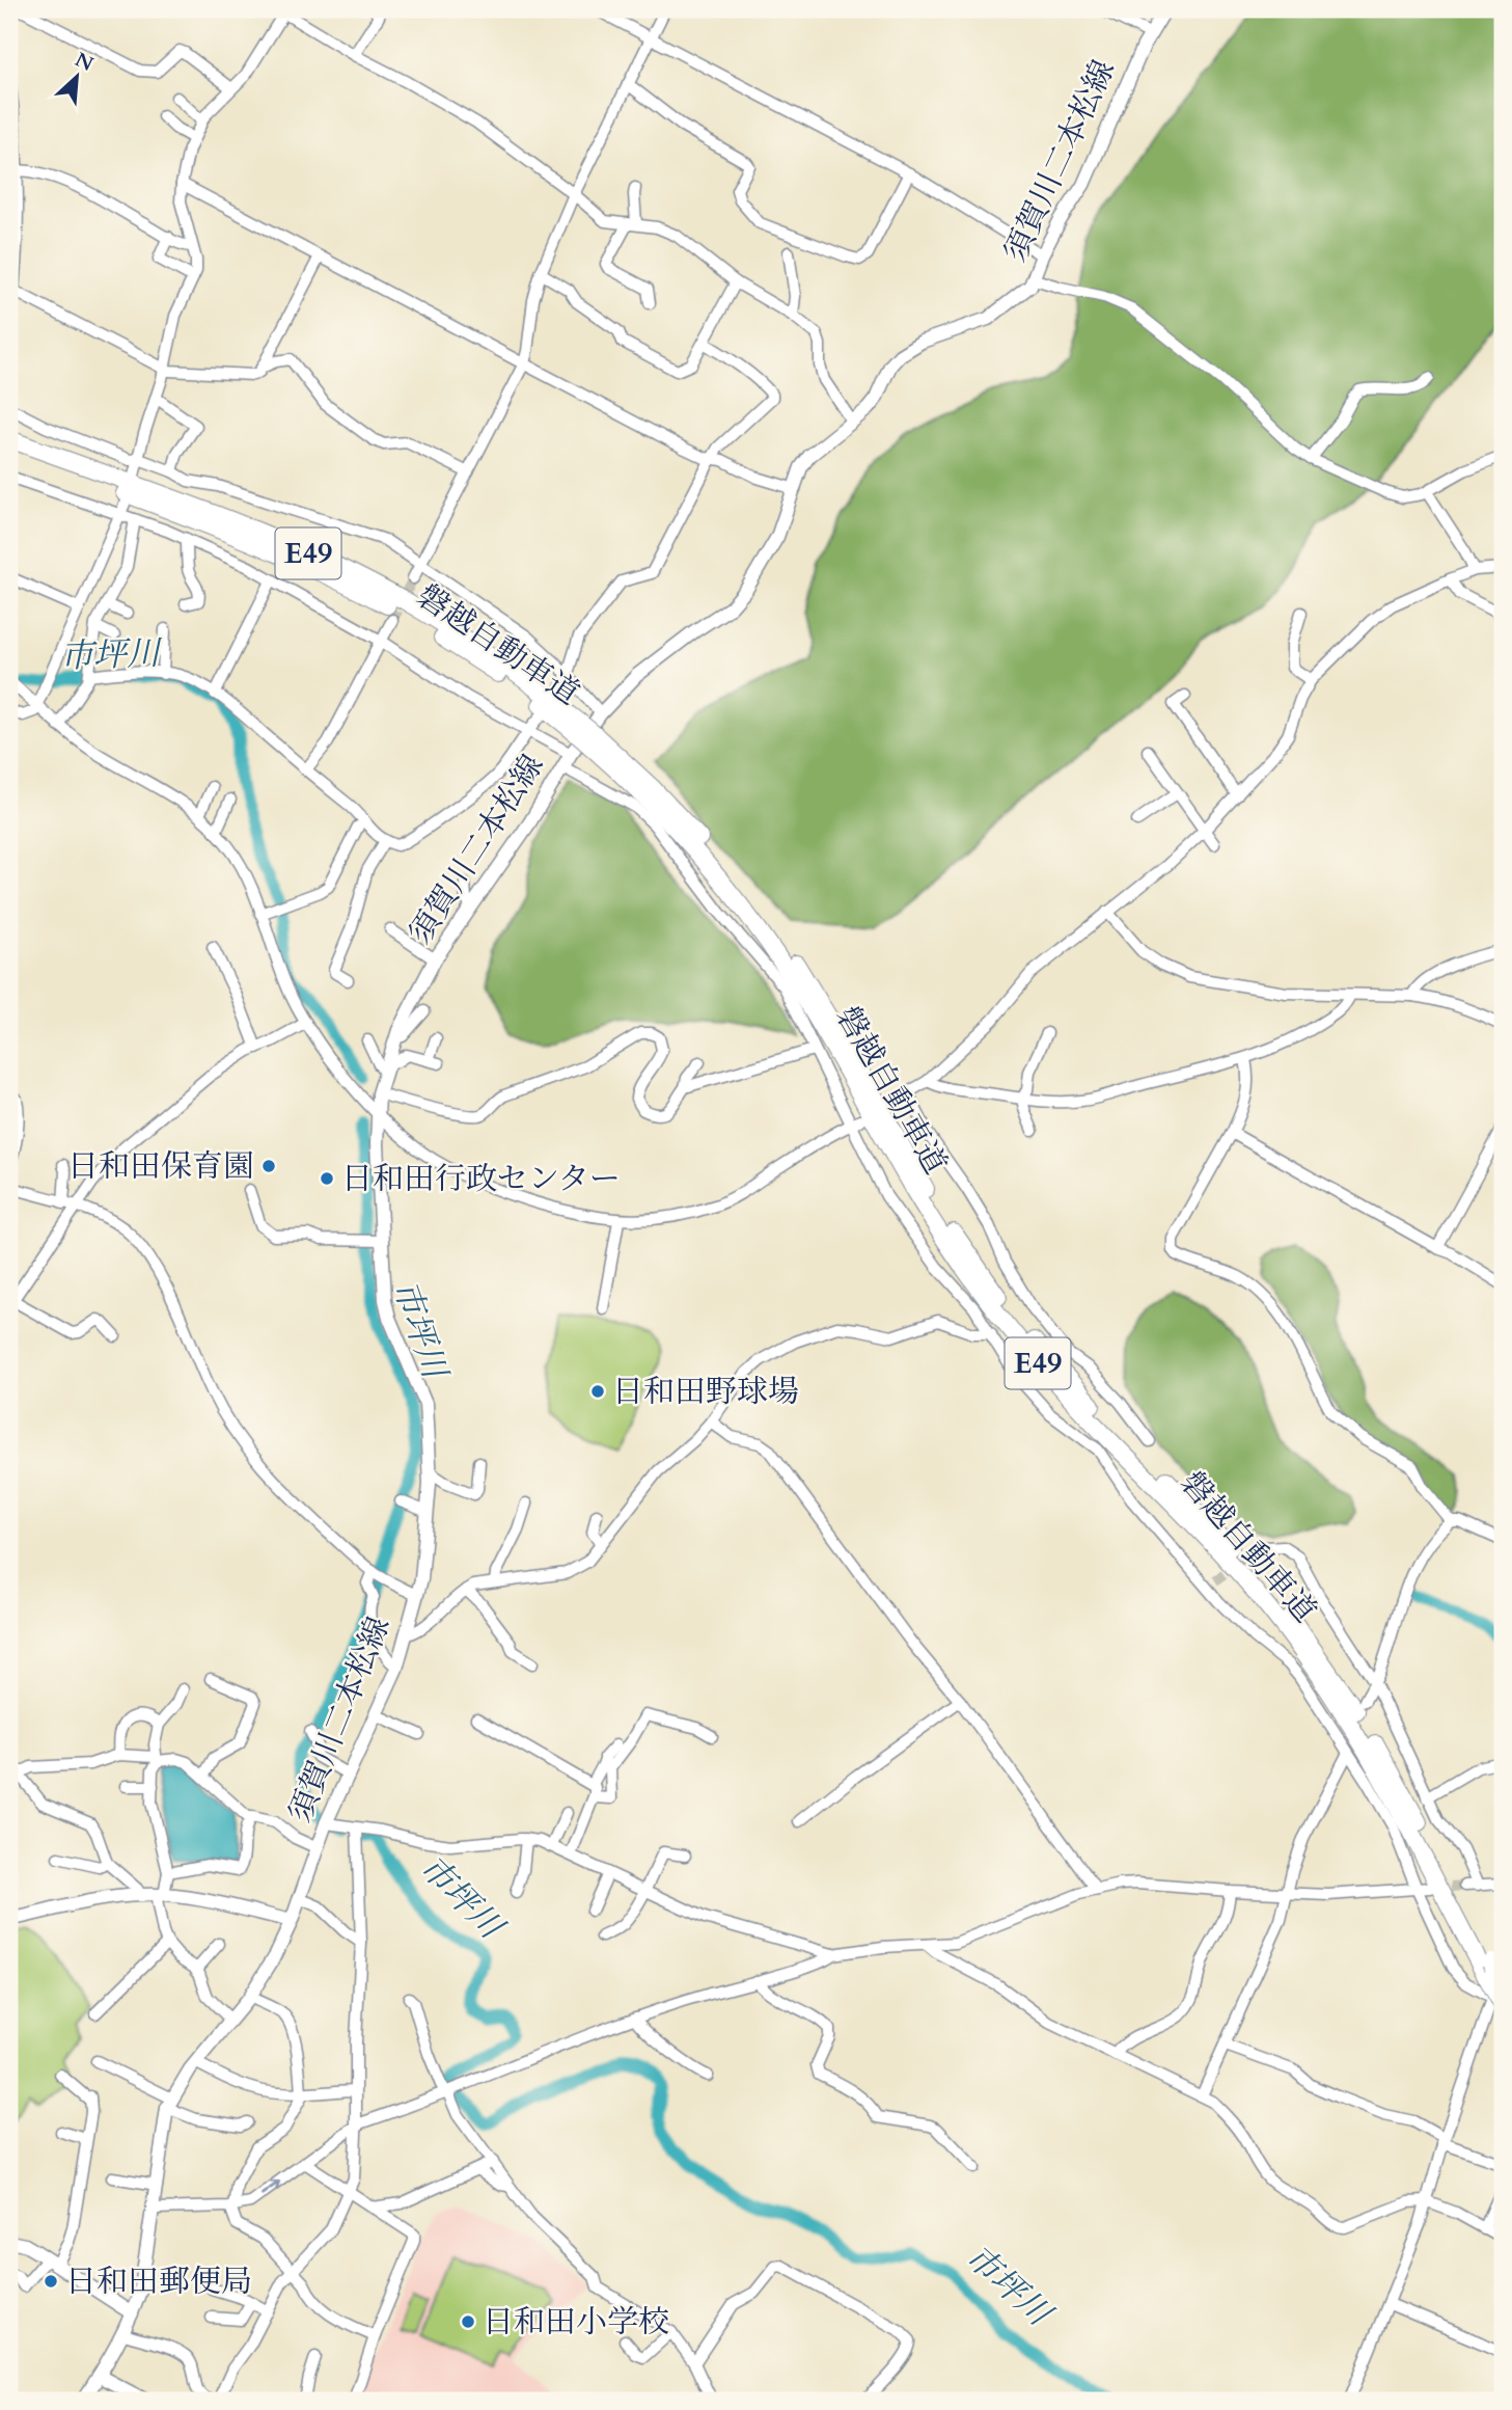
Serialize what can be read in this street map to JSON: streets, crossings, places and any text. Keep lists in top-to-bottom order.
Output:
{
  "streets": {
    "highway": ["E49", "磐越自動車道"],
    "main road": ["須賀川二本松線"]
  },
  "water": ["市坪川"],
  "places": [
    "日和田保育園",
    "日和田行政センター",
    "日和田野球場",
    "日和田郵便局",
    "日和田小学校"
  ],
  "north": "top right"
}
